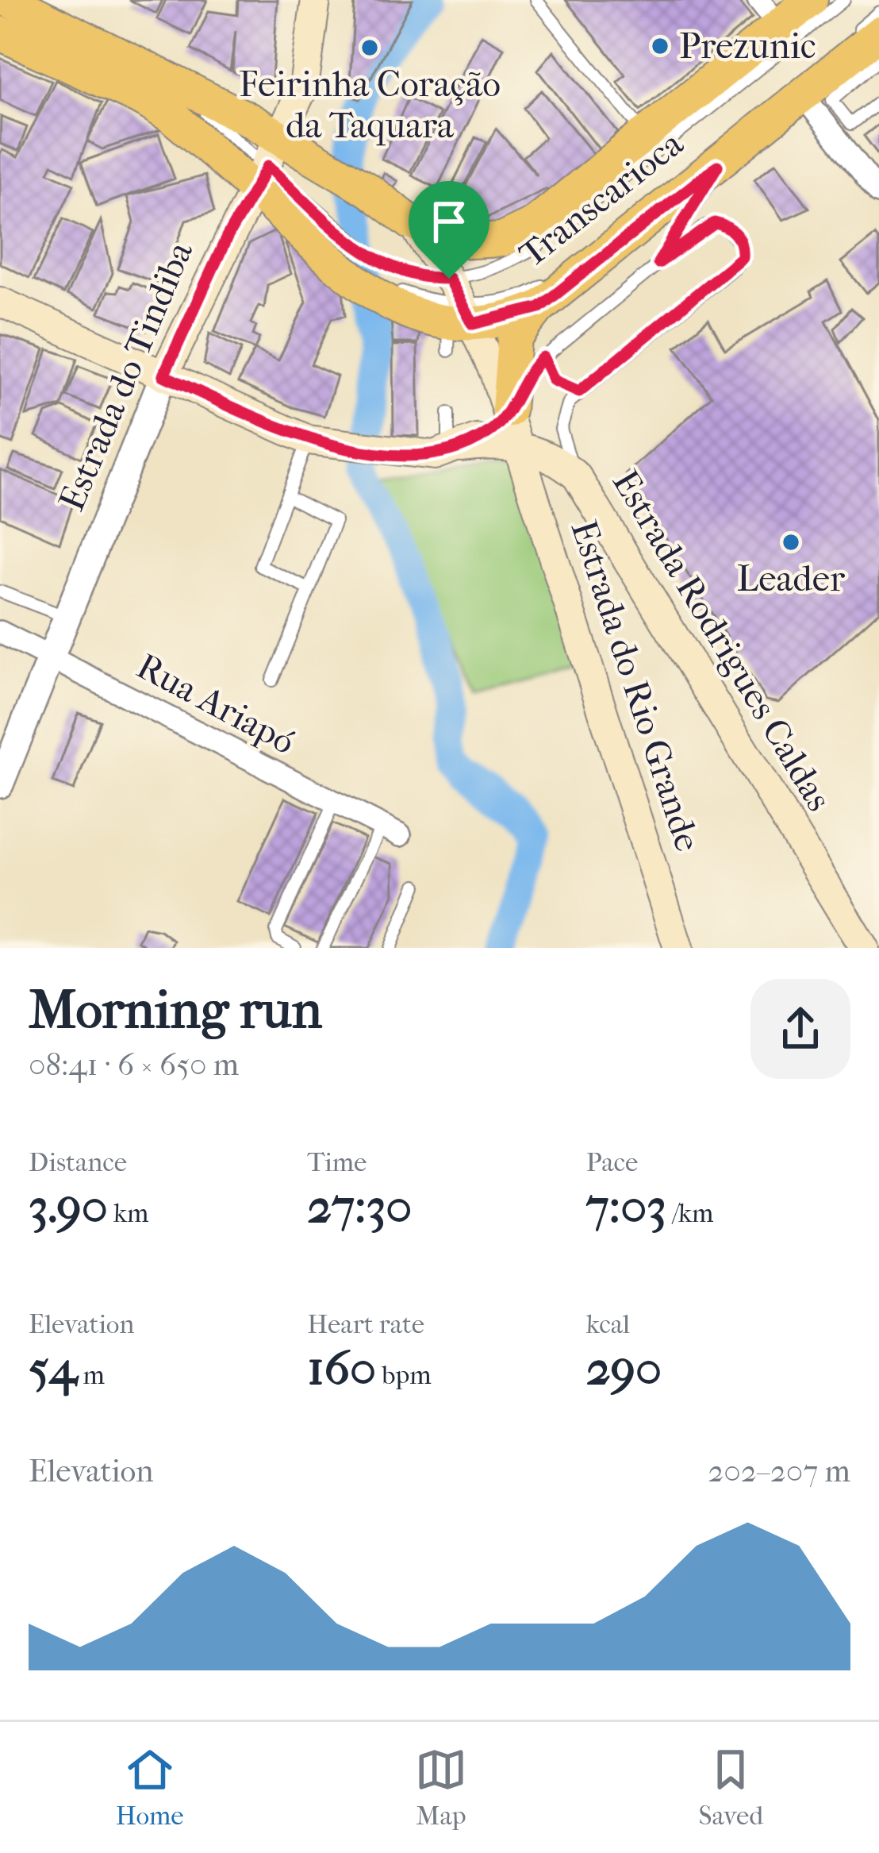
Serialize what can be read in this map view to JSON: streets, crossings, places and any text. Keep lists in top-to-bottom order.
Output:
{
  "streets": {
    "main road": ["Estrada do Tindiba", "Estrada Rodrigues Caldas", "Estrada do Rio Grande"],
    "street": ["Rua Ariapó"],
    "lane": ["Transcarioca"]
  },
  "crossings": [
    ["Transcarioca", "Estrada do Tindiba"],
    ["Estrada do Tindiba", "Estrada Rodrigues Caldas"],
    ["Estrada do Tindiba", "Rua Ariapó"],
    ["Estrada Rodrigues Caldas", "Estrada do Rio Grande"]
  ],
  "places": ["Prezunic", "Feirinha Coração da Taquara", "Leader"],
  "page": {
    "heading": ["Morning run", "08:41 · 6 × 650 m"],
    "stats": [
      ["Distance", "3.90 km"],
      ["Time", "27:30"],
      ["Pace", "7:03 /km"],
      ["Elevation", "54 m"],
      ["Heart rate", "160 bpm"],
      ["kcal", "290"]
    ],
    "chart": ["Elevation", "202–207 m"],
    "tabs": ["Home", "Map", "Saved"]
  }
}
